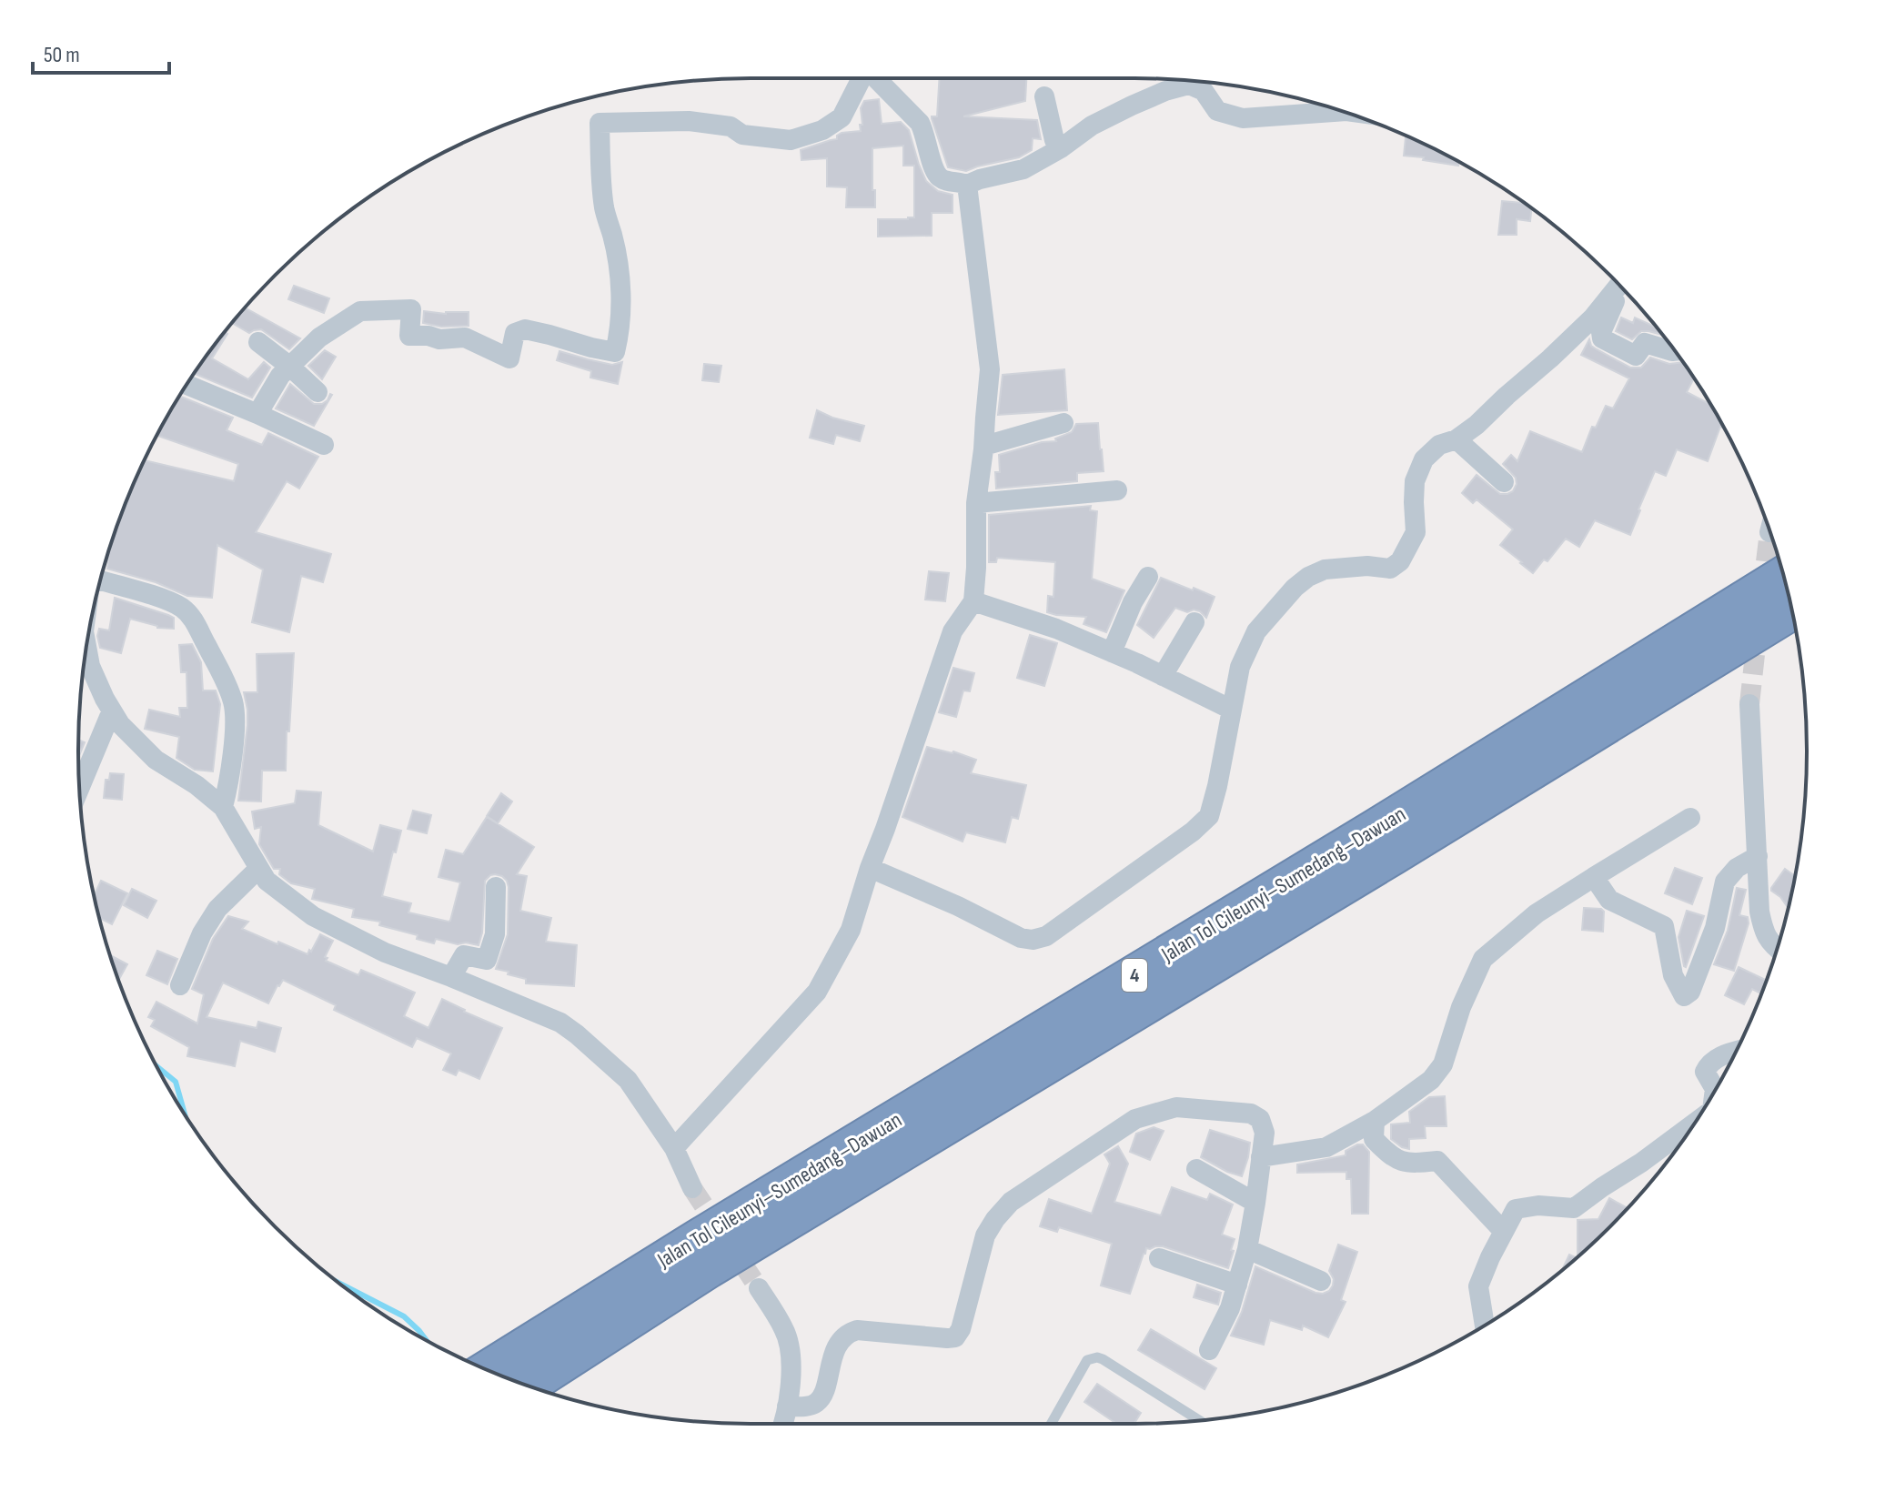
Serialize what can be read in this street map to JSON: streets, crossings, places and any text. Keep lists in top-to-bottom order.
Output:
{
  "streets": {
    "highway": ["Jalan Tol Cileunyi–Sumedang–Dawuan", "4"]
  },
  "scale_bar": "50 m"
}
